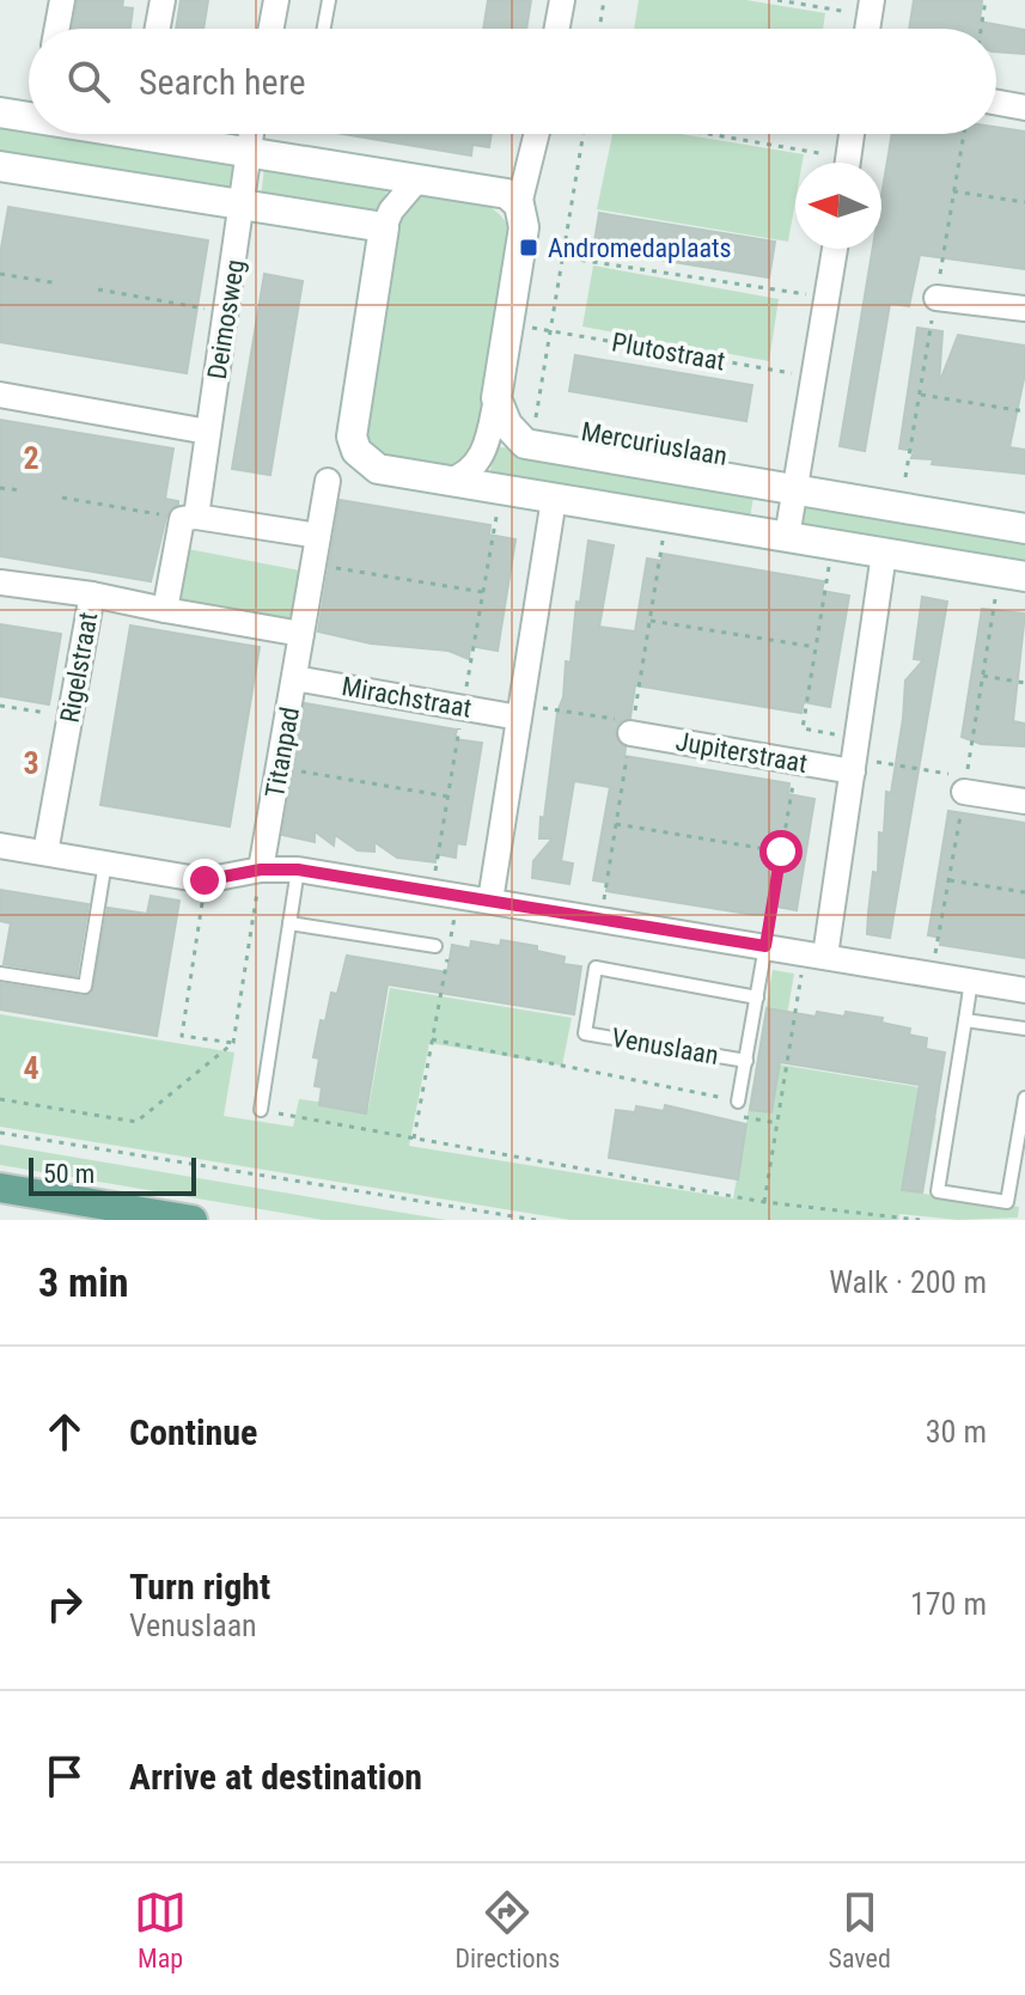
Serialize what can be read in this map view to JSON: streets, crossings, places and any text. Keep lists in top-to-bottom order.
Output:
{
  "streets": {
    "street": [
      "Deimosweg",
      "Mercuriuslaan",
      "Rigelstraat",
      "Mirachstraat",
      "Titanpad",
      "Jupiterstraat"
    ],
    "lane": ["Venuslaan"],
    "path": ["Plutostraat"]
  },
  "crossings": [
    ["Mirachstraat", "Titanpad"]
  ],
  "places": {
    "transit": ["Andromedaplaats"]
  },
  "scale_bar": "50 m",
  "north": "left",
  "page": {
    "search": "Search here",
    "scale": "50 m",
    "heading": ["3 min", "Walk · 200 m"],
    "list": [
      ["Continue", "30 m"],
      ["Turn right", "Venuslaan", "170 m"],
      "Arrive at destination"
    ],
    "nav": ["Map", "Directions", "Saved"]
  },
  "grid": {
    "rows": ["2", "3", "4"]
  }
}
